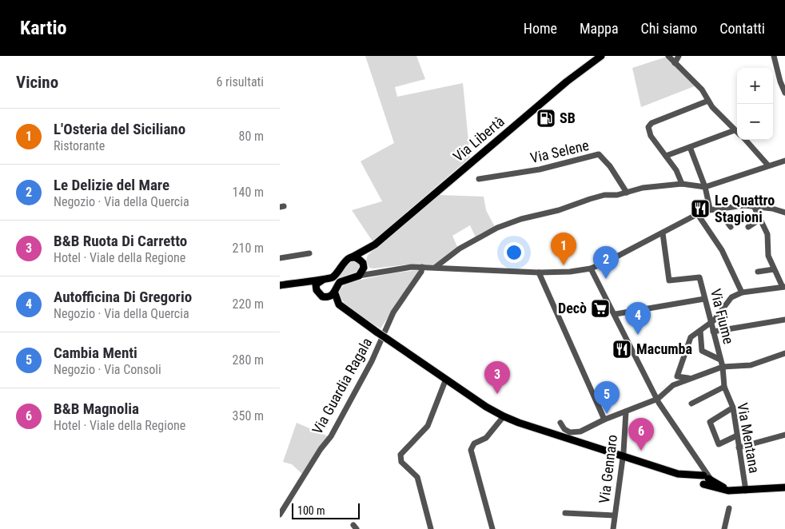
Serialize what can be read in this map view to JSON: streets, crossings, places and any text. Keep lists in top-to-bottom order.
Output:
{
  "streets": {
    "main road": ["Via Libertà"],
    "street": [
      "Via Selene",
      "Via Fiume",
      "Via Guardia Ragala",
      "Via Mentana",
      "Via Gennaro"
    ]
  },
  "crossings": [
    ["Via Fiume", "Via Mentana"]
  ],
  "places": {
    "fuel station": ["SB"],
    "restaurant": ["Le Quattro Stagioni", "Macumba"],
    "supermarket": ["Decò"]
  },
  "scale_bar": "100 m",
  "page": {
    "header": "Kartio",
    "nav": [
      "Home",
      "Mappa",
      "Chi siamo",
      "Contatti"
    ],
    "heading": ["Vicino", "6 risultati"],
    "map_buttons": ["+", "−"],
    "list": [
      {
        "mark": "1",
        "name": "L'Osteria del Siciliano",
        "note": "Ristorante",
        "value": "80 m"
      },
      {
        "mark": "2",
        "name": "Le Delizie del Mare",
        "note": "Negozio · Via della Quercia",
        "value": "140 m"
      },
      {
        "mark": "3",
        "name": "B&B Ruota Di Carretto",
        "note": "Hotel · Viale della Regione",
        "value": "210 m"
      },
      {
        "mark": "4",
        "name": "Autofficina Di Gregorio",
        "note": "Negozio · Via della Quercia",
        "value": "220 m"
      },
      {
        "mark": "5",
        "name": "Cambia Menti",
        "note": "Negozio · Via Consoli",
        "value": "280 m"
      },
      {
        "mark": "6",
        "name": "B&B Magnolia",
        "note": "Hotel · Viale della Regione",
        "value": "350 m"
      }
    ],
    "pins": [
      "1",
      "2",
      "4",
      "3",
      "5",
      "6"
    ],
    "scale": "100 m"
  }
}
